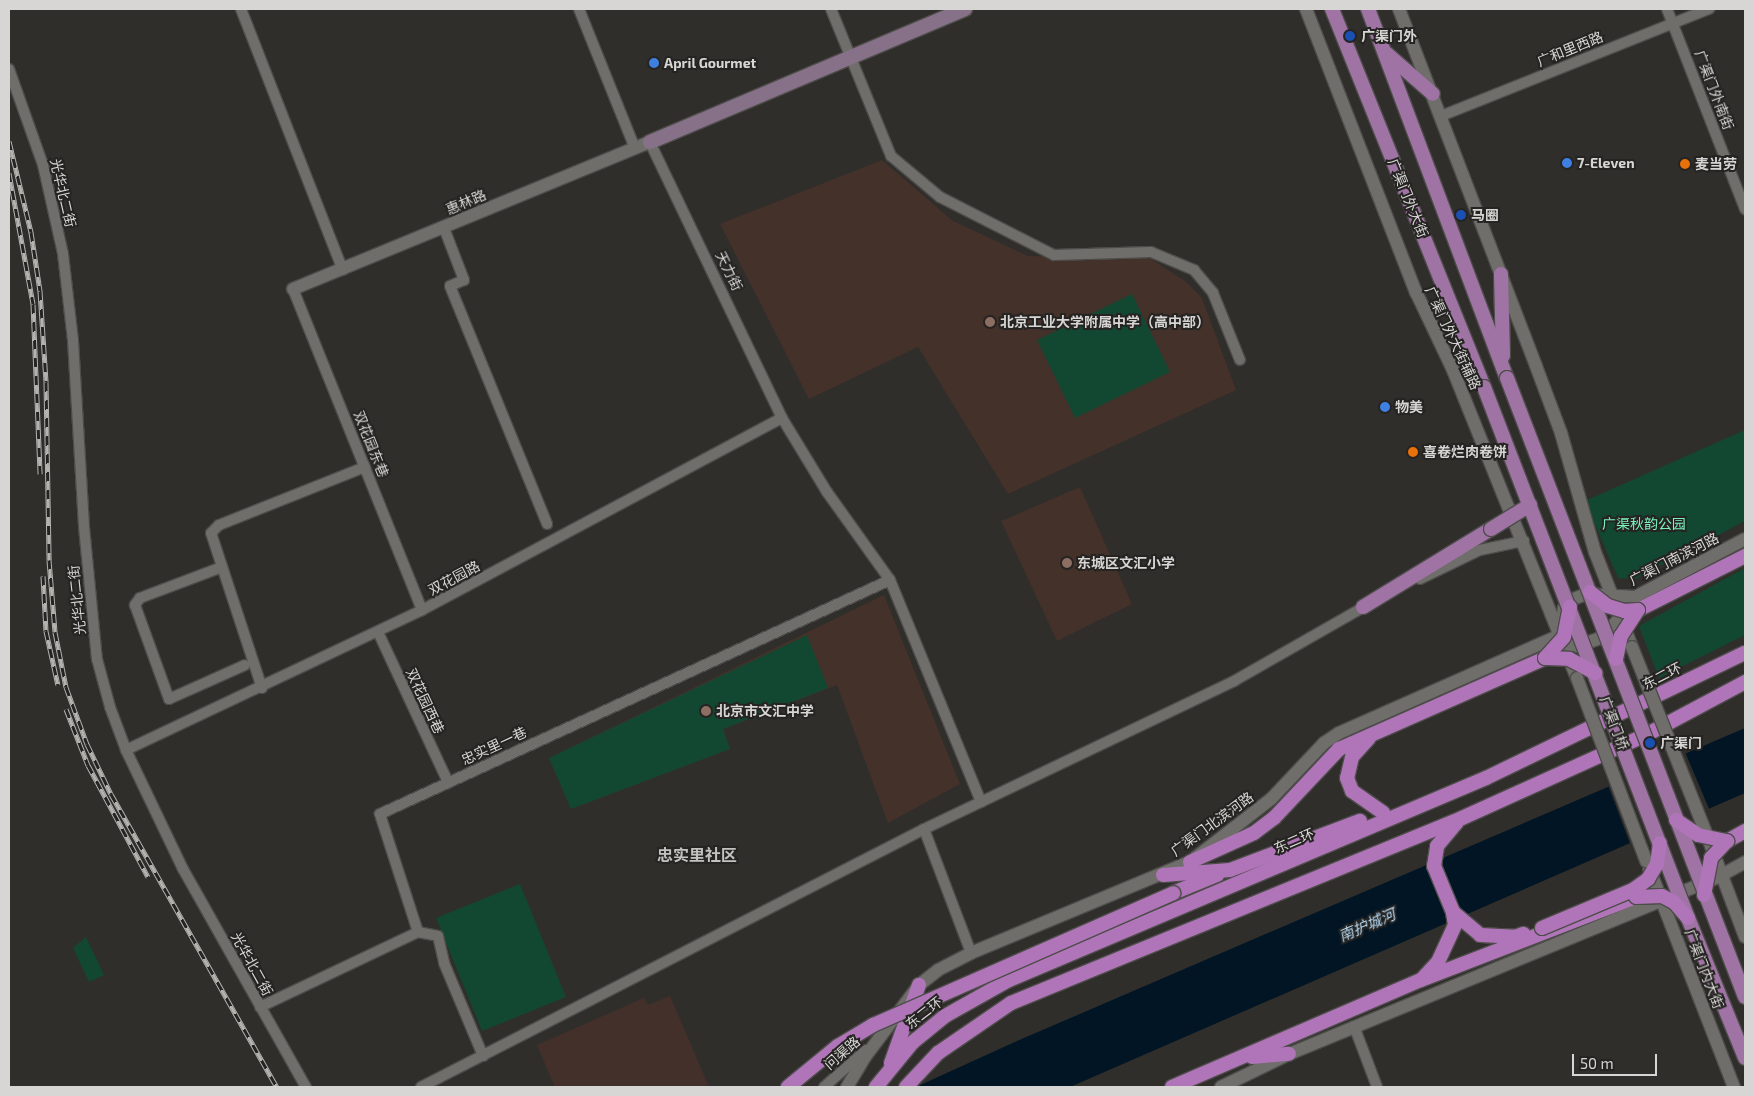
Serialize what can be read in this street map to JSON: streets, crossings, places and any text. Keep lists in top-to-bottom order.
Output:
{
  "streets": {
    "highway": ["东二环"],
    "main road": ["广渠门外大街", "广渠门桥"],
    "street": [
      "广和里西路",
      "广渠门外南街",
      "光华北二街",
      "惠林路",
      "天力街",
      "广渠门外大街辅路",
      "双花园东巷",
      "广渠门南滨河路",
      "双花园路",
      "双花园西巷",
      "忠实里一巷",
      "广渠门北滨河路",
      "广渠门内大街",
      "问渠路"
    ]
  },
  "crossings": [
    ["广和里西路", "广渠门外南街"],
    ["光华北二街", "双花园路"],
    ["广渠门外大街", "广渠门桥"],
    ["惠林路", "天力街"],
    ["惠林路", "双花园东巷"],
    ["天力街", "双花园路"],
    ["天力街", "忠实里一巷"],
    ["广渠门外大街辅路", "广渠门南滨河路"],
    ["广渠门外大街辅路", "广渠门桥"],
    ["广渠门外大街辅路", "广渠门北滨河路"],
    ["双花园东巷", "双花园路"],
    ["广渠门南滨河路", "广渠门北滨河路"],
    ["双花园路", "双花园西巷"],
    ["双花园西巷", "忠实里一巷"],
    ["广渠门桥", "广渠门内大街"],
    ["广渠门北滨河路", "问渠路"]
  ],
  "districts": ["忠实里社区"],
  "water": ["南护城河"],
  "parks": ["广渠秋韵公园"],
  "places": [
    "广渠门外",
    "April Gourmet",
    "7-Eleven",
    "麦当劳",
    "马圈",
    "北京工业大学附属中学（高中部）",
    "物美",
    "喜卷烂肉卷饼",
    "东城区文汇小学",
    "北京市文汇中学",
    "广渠门"
  ],
  "scale_bar": "50 m"
}
